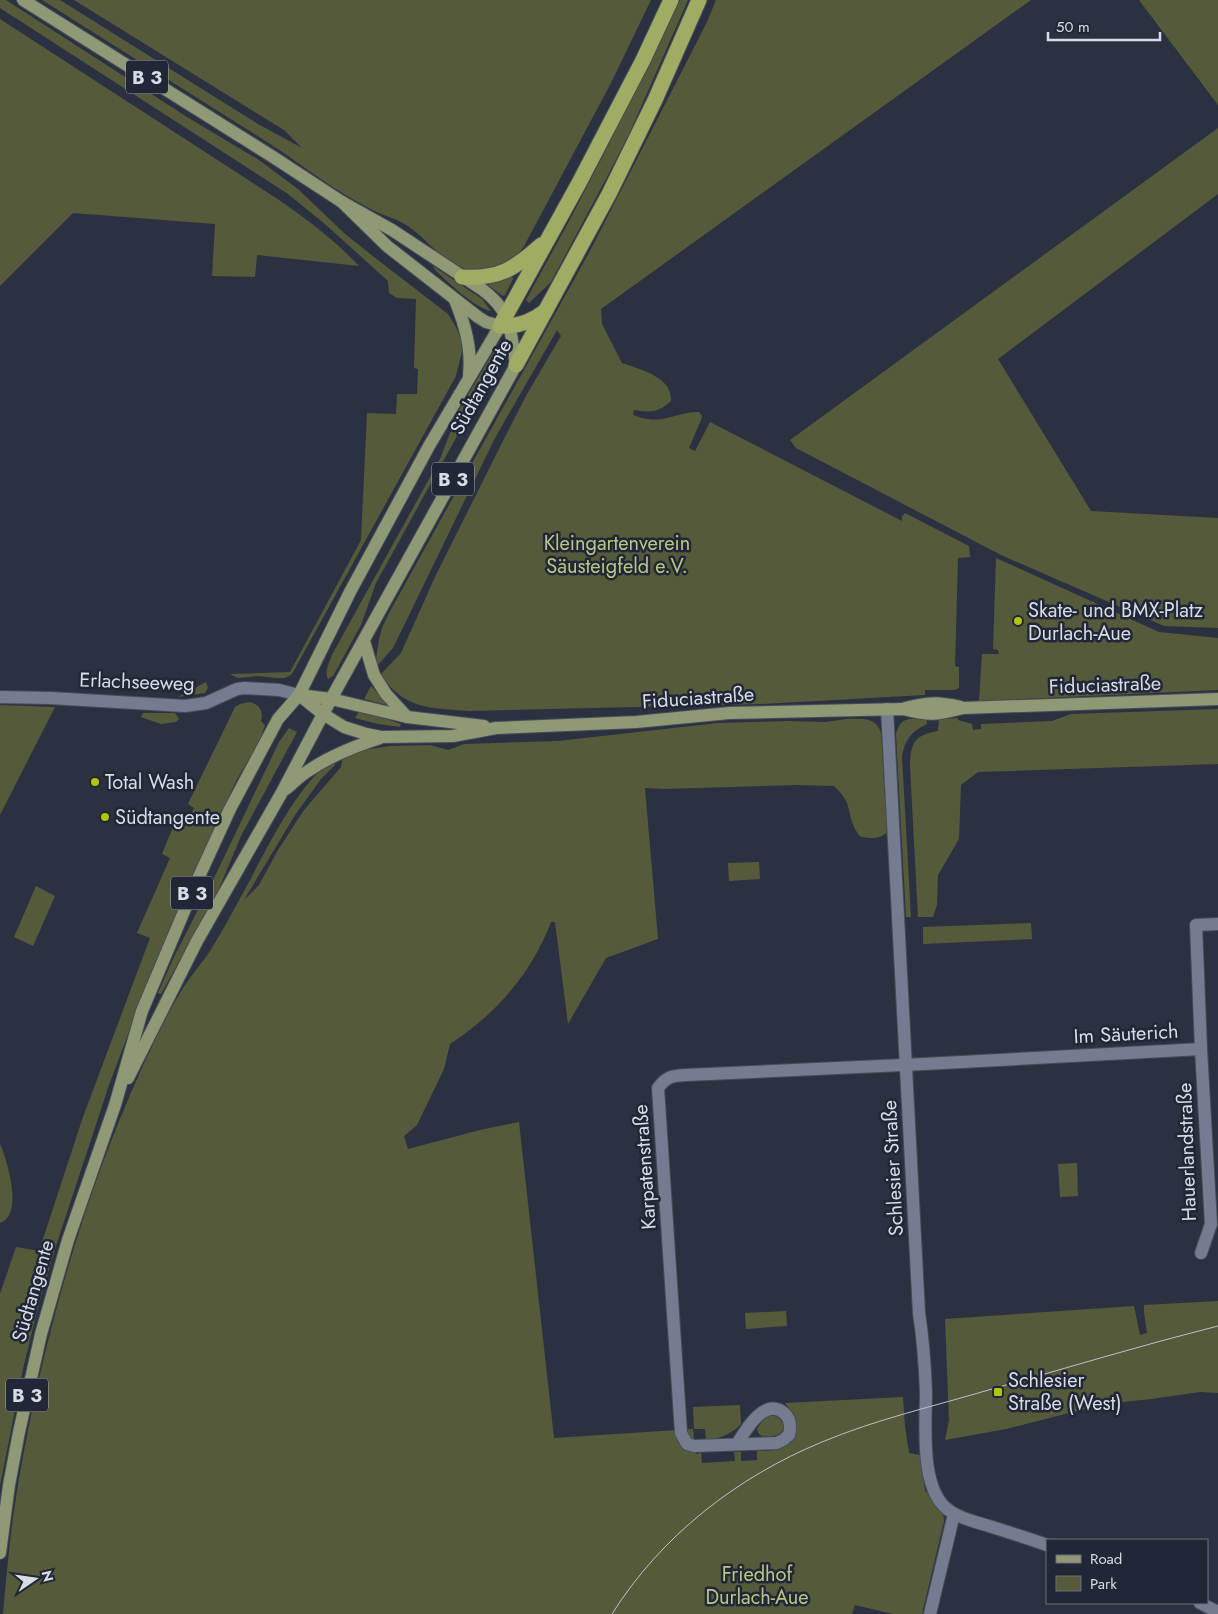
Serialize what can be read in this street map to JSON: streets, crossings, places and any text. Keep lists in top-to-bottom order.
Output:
{
  "streets": {
    "highway": ["B 3", "Südtangente"],
    "main road": ["Fiduciastraße"],
    "street": [
      "Erlachseeweg",
      "Im Säuterich",
      "Hauerlandstraße",
      "Karpatenstraße",
      "Schlesier Straße"
    ]
  },
  "crossings": [
    ["B 3", "Südtangente"],
    ["Südtangente", "Erlachseeweg"],
    ["Südtangente", "Fiduciastraße"],
    ["Erlachseeweg", "Fiduciastraße"],
    ["Fiduciastraße", "Schlesier Straße"],
    ["Im Säuterich", "Hauerlandstraße"],
    ["Im Säuterich", "Karpatenstraße"],
    ["Im Säuterich", "Schlesier Straße"],
    ["Karpatenstraße", "Schlesier Straße"]
  ],
  "parks": ["Kleingartenverein Säusteigfeld e.V.", "Friedhof Durlach-Aue"],
  "places": {
    "other": ["Skate- und BMX-Platz Durlach-Aue", "Total Wash", "Südtangente"],
    "transit": ["Schlesier Straße (West)"]
  },
  "legend": ["Road", "Park"],
  "scale_bar": "50 m",
  "north": "right"
}
